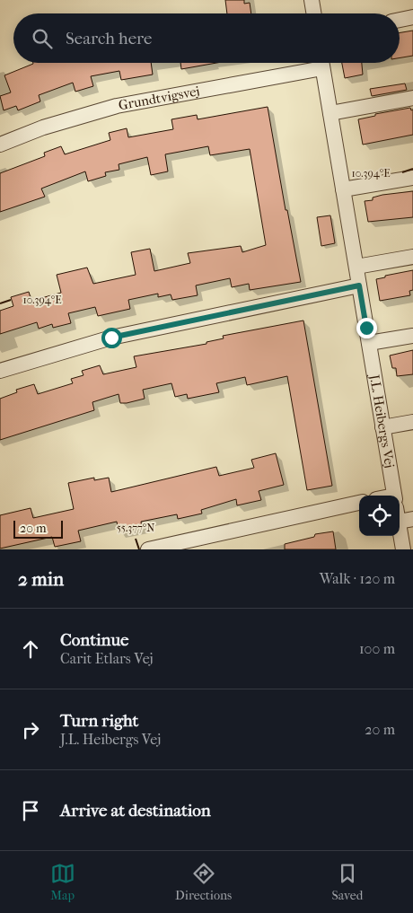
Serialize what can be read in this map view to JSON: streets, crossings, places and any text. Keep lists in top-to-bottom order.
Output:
{
  "streets": {
    "street": ["Grundtvigsvej", "J.L. Heibergs Vej"]
  },
  "scale_bar": "20 m",
  "page": {
    "search": "Search here",
    "scale": "20 m",
    "heading": ["2 min", "Walk · 120 m"],
    "list": [
      ["Continue", "Carit Etlars Vej", "100 m"],
      ["Turn right", "J.L. Heibergs Vej", "20 m"],
      "Arrive at destination"
    ],
    "nav": ["Map", "Directions", "Saved"]
  },
  "coordinates": ["10.394°E", "55.377°N"]
}
